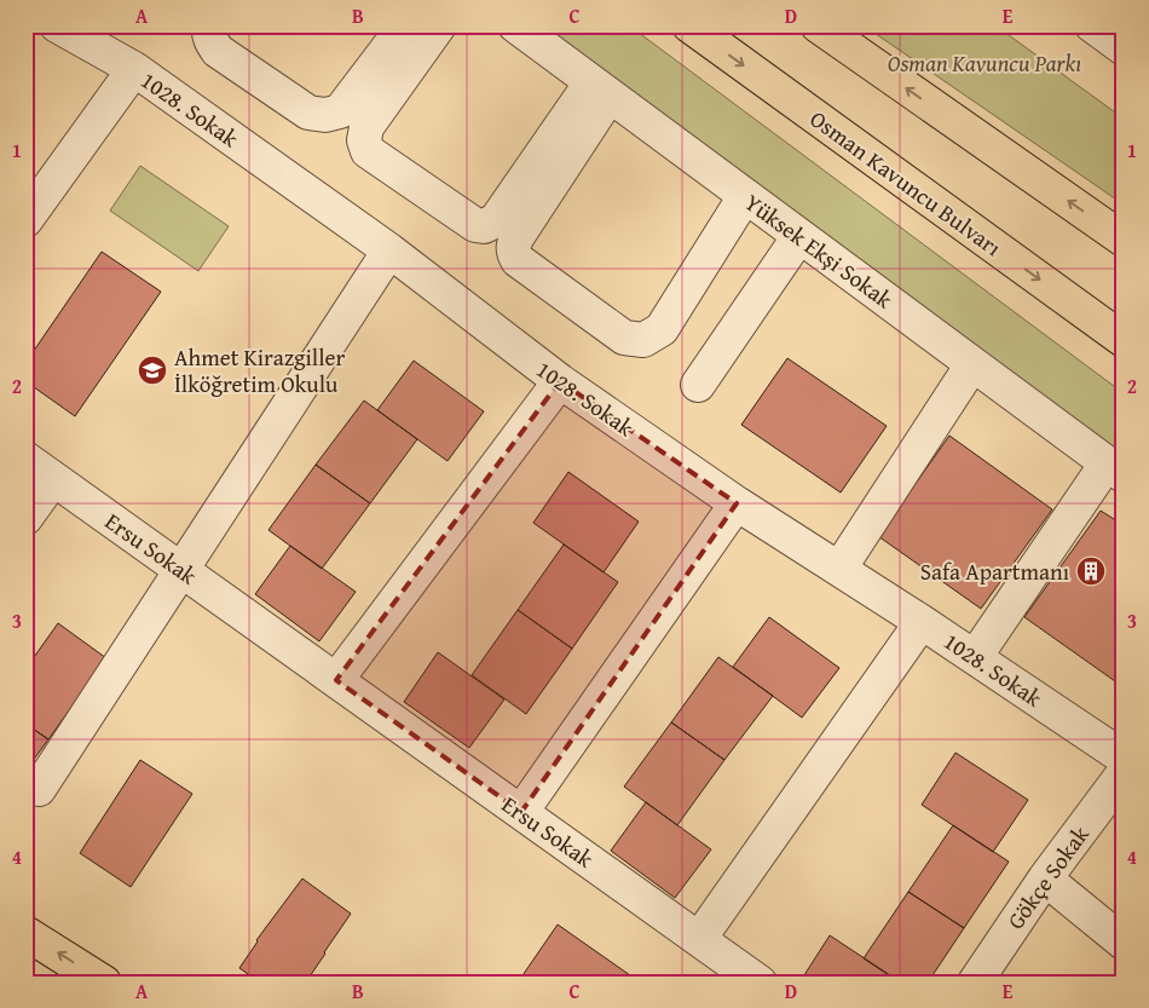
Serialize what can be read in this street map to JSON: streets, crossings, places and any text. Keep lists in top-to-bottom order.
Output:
{
  "streets": {
    "main road": ["Osman Kavuncu Bulvarı"],
    "street": [
      "1028. Sokak",
      "Yüksek Ekşi Sokak",
      "Ersu Sokak",
      "Gökçe Sokak"
    ]
  },
  "parks": ["Osman Kavuncu Parkı"],
  "places": {
    "school or university": ["Ahmet Kirazgiller İlköğretim Okulu"],
    "building": ["Safa Apartmanı"]
  },
  "grid": {
    "columns": [
      "A",
      "B",
      "C",
      "D",
      "E"
    ],
    "rows": [
      "1",
      "2",
      "3",
      "4"
    ]
  }
}
